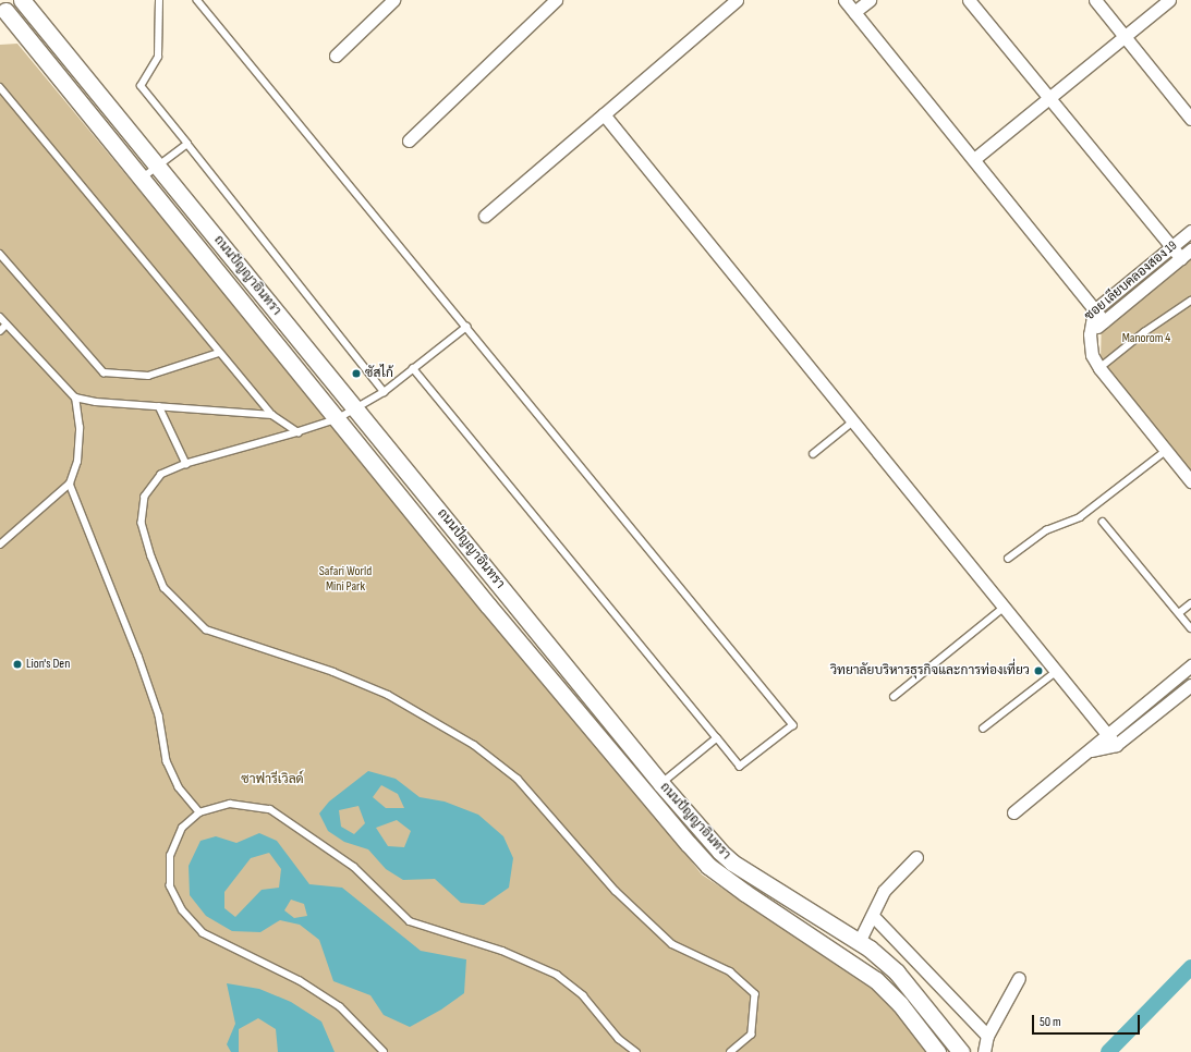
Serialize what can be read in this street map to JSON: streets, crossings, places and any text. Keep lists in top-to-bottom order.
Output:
{
  "streets": {
    "street": ["ถนนปัญญาอินทรา", "ซอย เลียบคลองสอง 19"]
  },
  "parks": ["Manorom 4", "Safari World Mini Park", "ซาฟารีเวิลด์"],
  "places": ["ซัสไก้", "Lion's Den", "วิทยาลัยบริหารธุรกิจและการท่องเที่ยว"],
  "scale_bar": "50 m"
}
